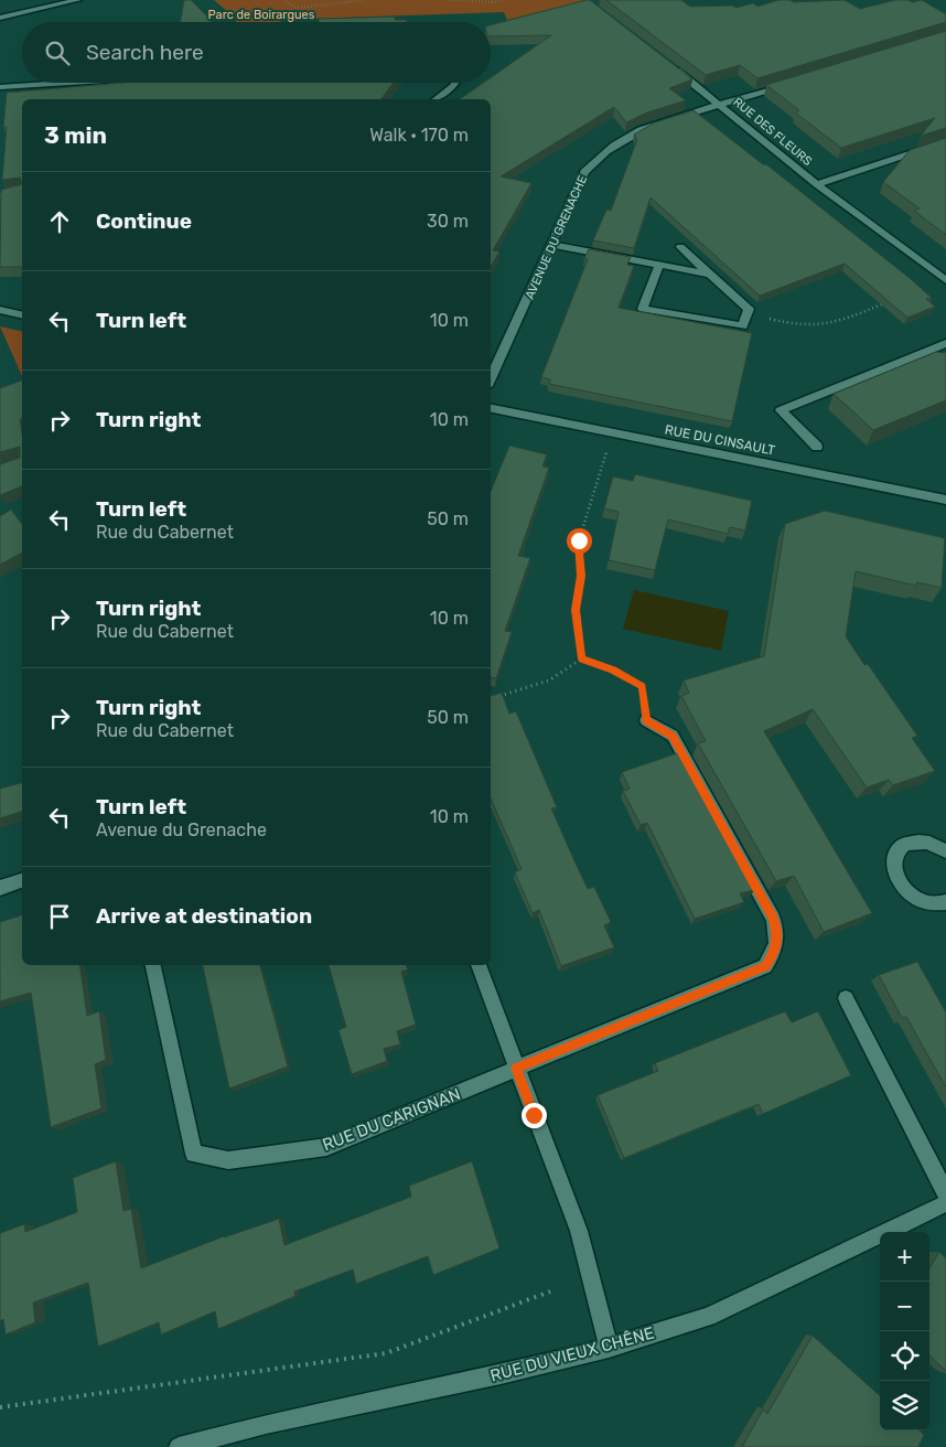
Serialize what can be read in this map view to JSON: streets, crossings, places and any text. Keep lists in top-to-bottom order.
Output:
{
  "streets": {
    "street": [
      "RUE DES FLEURS",
      "AVENUE DU GRENACHE",
      "RUE DU CINSAULT",
      "RUE DU CARIGNAN",
      "RUE DU VIEUX CHÊNE"
    ]
  },
  "crossings": [
    ["RUE DES FLEURS", "AVENUE DU GRENACHE"]
  ],
  "parks": ["Parc de Boirargues"],
  "page": {
    "search": "Search here",
    "heading": ["3 min", "Walk · 170 m"],
    "list": [
      ["Continue", "30 m"],
      ["Turn left", "10 m"],
      ["Turn right", "10 m"],
      ["Turn left", "Rue du Cabernet", "50 m"],
      ["Turn right", "Rue du Cabernet", "10 m"],
      ["Turn right", "Rue du Cabernet", "50 m"],
      ["Turn left", "Avenue du Grenache", "10 m"],
      "Arrive at destination"
    ],
    "map_buttons": ["+", "−"]
  }
}
